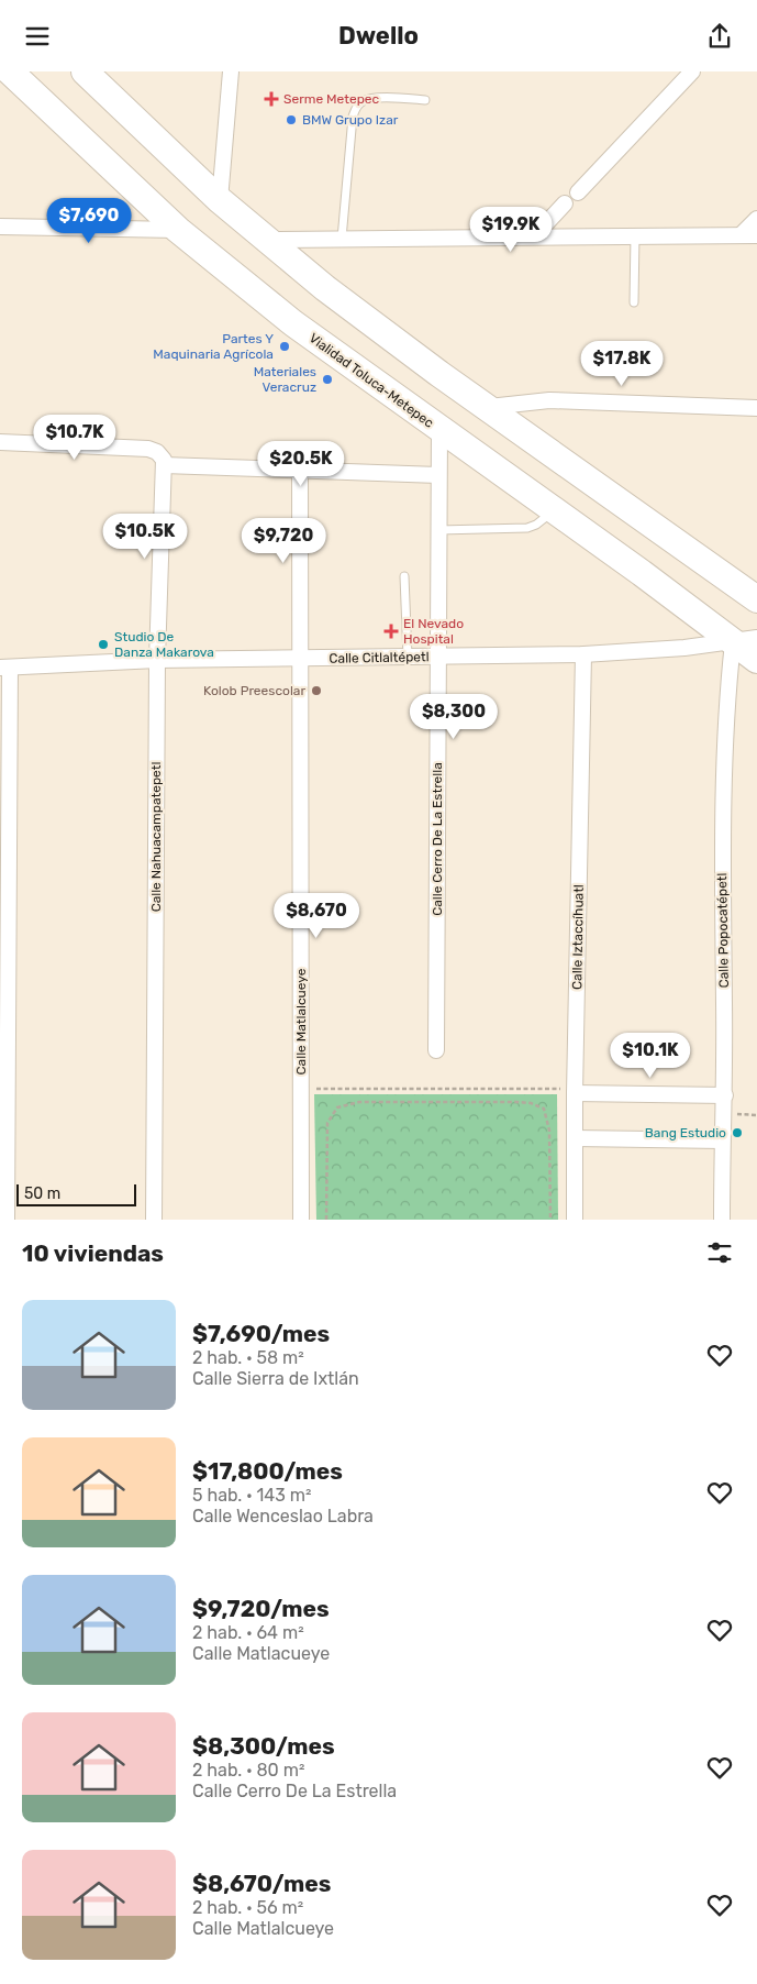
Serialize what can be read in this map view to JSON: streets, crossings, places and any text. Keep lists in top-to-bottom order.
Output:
{
  "streets": {
    "highway": ["Vialidad Toluca-Metepec"],
    "street": [
      "Calle Citlaltépetl",
      "Calle Nahuacampatepetl",
      "Calle Cerro De La Estrella",
      "Calle Popocatépetl",
      "Calle Iztaccíhuatl",
      "Calle Matlalcueye"
    ]
  },
  "crossings": [
    ["Vialidad Toluca-Metepec", "Calle Citlaltépetl"],
    ["Vialidad Toluca-Metepec", "Calle Cerro De La Estrella"],
    ["Vialidad Toluca-Metepec", "Calle Popocatépetl"],
    ["Calle Citlaltépetl", "Calle Nahuacampatepetl"],
    ["Calle Citlaltépetl", "Calle Cerro De La Estrella"],
    ["Calle Citlaltépetl", "Calle Popocatépetl"],
    ["Calle Citlaltépetl", "Calle Iztaccíhuatl"],
    ["Calle Citlaltépetl", "Calle Matlalcueye"]
  ],
  "places": {
    "health": ["Serme Metepec", "El Nevado Hospital"],
    "other": [
      "BMW Grupo Izar",
      "Partes Y Maquinaria Agrícola",
      "Materiales Veracruz",
      "Studio De Danza Makarova",
      "Kolob Preescolar",
      "Bang Estudio"
    ]
  },
  "scale_bar": "50 m",
  "page": {
    "header": "Dwello",
    "price": [
      "$7,690",
      "$19.9K",
      "$17.8K",
      "$10.7K",
      "$20.5K",
      "$10.5K",
      "$9,720",
      "$8,300",
      "$8,670",
      "$10.1K"
    ],
    "scale": "50 m",
    "heading": "10 viviendas",
    "list": [
      {
        "name": "$7,690/mes",
        "note": "2 hab. · 58 m² · Calle Sierra de Ixtlán"
      },
      {
        "name": "$17,800/mes",
        "note": "5 hab. · 143 m² · Calle Wenceslao Labra"
      },
      {
        "name": "$9,720/mes",
        "note": "2 hab. · 64 m² · Calle Matlacueye"
      },
      {
        "name": "$8,300/mes",
        "note": "2 hab. · 80 m² · Calle Cerro De La Estrella"
      },
      {
        "name": "$8,670/mes",
        "note": "2 hab. · 56 m² · Calle Matlalcueye"
      }
    ]
  }
}
